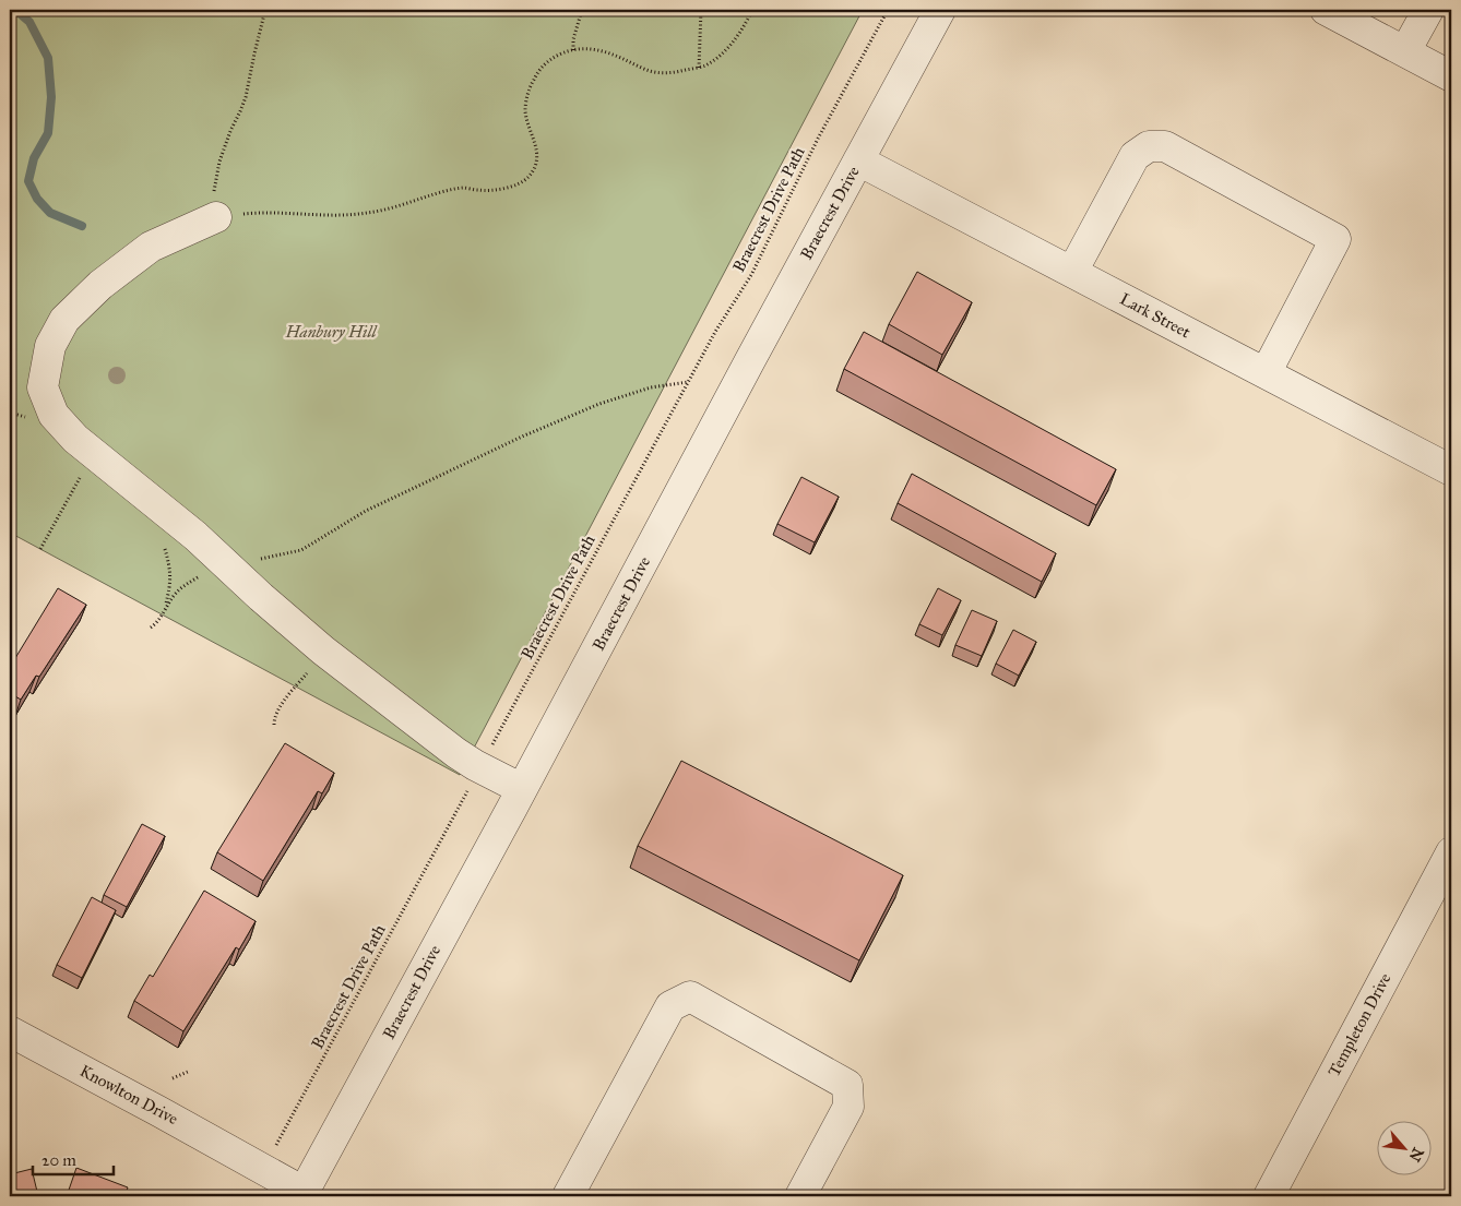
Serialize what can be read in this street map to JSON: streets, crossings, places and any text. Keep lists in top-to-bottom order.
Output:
{
  "streets": {
    "street": [
      "Braecrest Drive",
      "Lark Street",
      "Templeton Drive",
      "Knowlton Drive"
    ],
    "path": ["Braecrest Drive Path"]
  },
  "crossings": [
    ["Braecrest Drive Path", "Knowlton Drive"],
    ["Braecrest Drive", "Lark Street"],
    ["Braecrest Drive", "Knowlton Drive"]
  ],
  "parks": ["Hanbury Hill"],
  "scale_bar": "20 m",
  "north": "bottom right"
}
